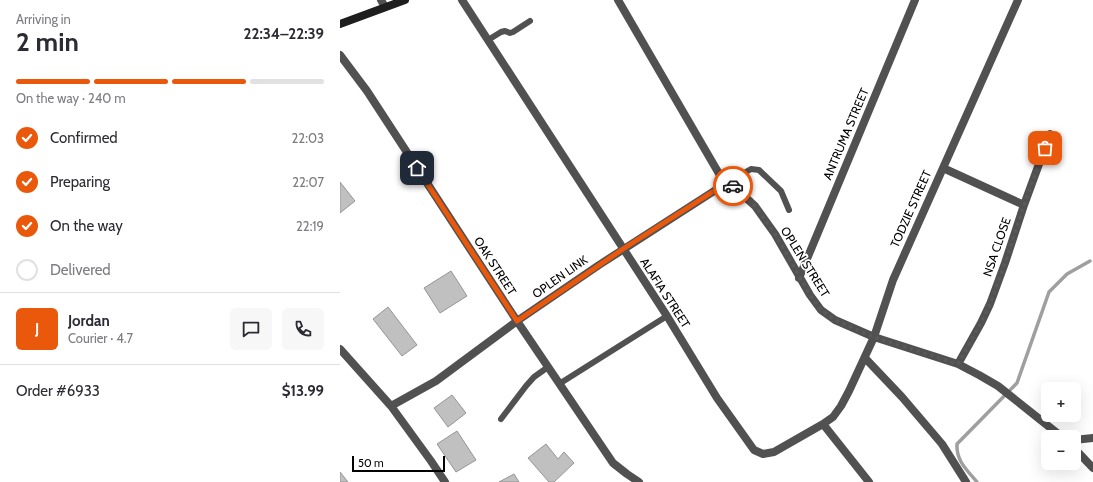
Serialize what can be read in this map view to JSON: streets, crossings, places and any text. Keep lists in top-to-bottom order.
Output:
{
  "streets": {
    "street": [
      "ANTRUMA STREET",
      "TODZIE STREET",
      "NSA CLOSE",
      "OPLEN STREET",
      "OAK STREET",
      "OPLEN LINK",
      "ALAFIA STREET"
    ]
  },
  "crossings": [
    ["ANTRUMA STREET", "OPLEN STREET"],
    ["TODZIE STREET", "OPLEN STREET"],
    ["TODZIE STREET", "ALAFIA STREET"],
    ["NSA CLOSE", "OPLEN STREET"],
    ["OPLEN STREET", "OPLEN LINK"],
    ["OAK STREET", "OPLEN LINK"],
    ["OPLEN LINK", "ALAFIA STREET"]
  ],
  "scale_bar": "50 m",
  "page": {
    "heading": ["2 min", "Arriving in", "22:34–22:39"],
    "panel": [
      "Jordan",
      "Courier · 4.7",
      "Order #6933",
      "$13.99"
    ],
    "bar": "On the way · 240 m",
    "list": [
      ["Confirmed", "22:03"],
      ["Preparing", "22:07"],
      ["On the way", "22:19"],
      "Delivered"
    ],
    "round": "J",
    "map_buttons": ["+", "−"],
    "scale": "50 m"
  }
}
